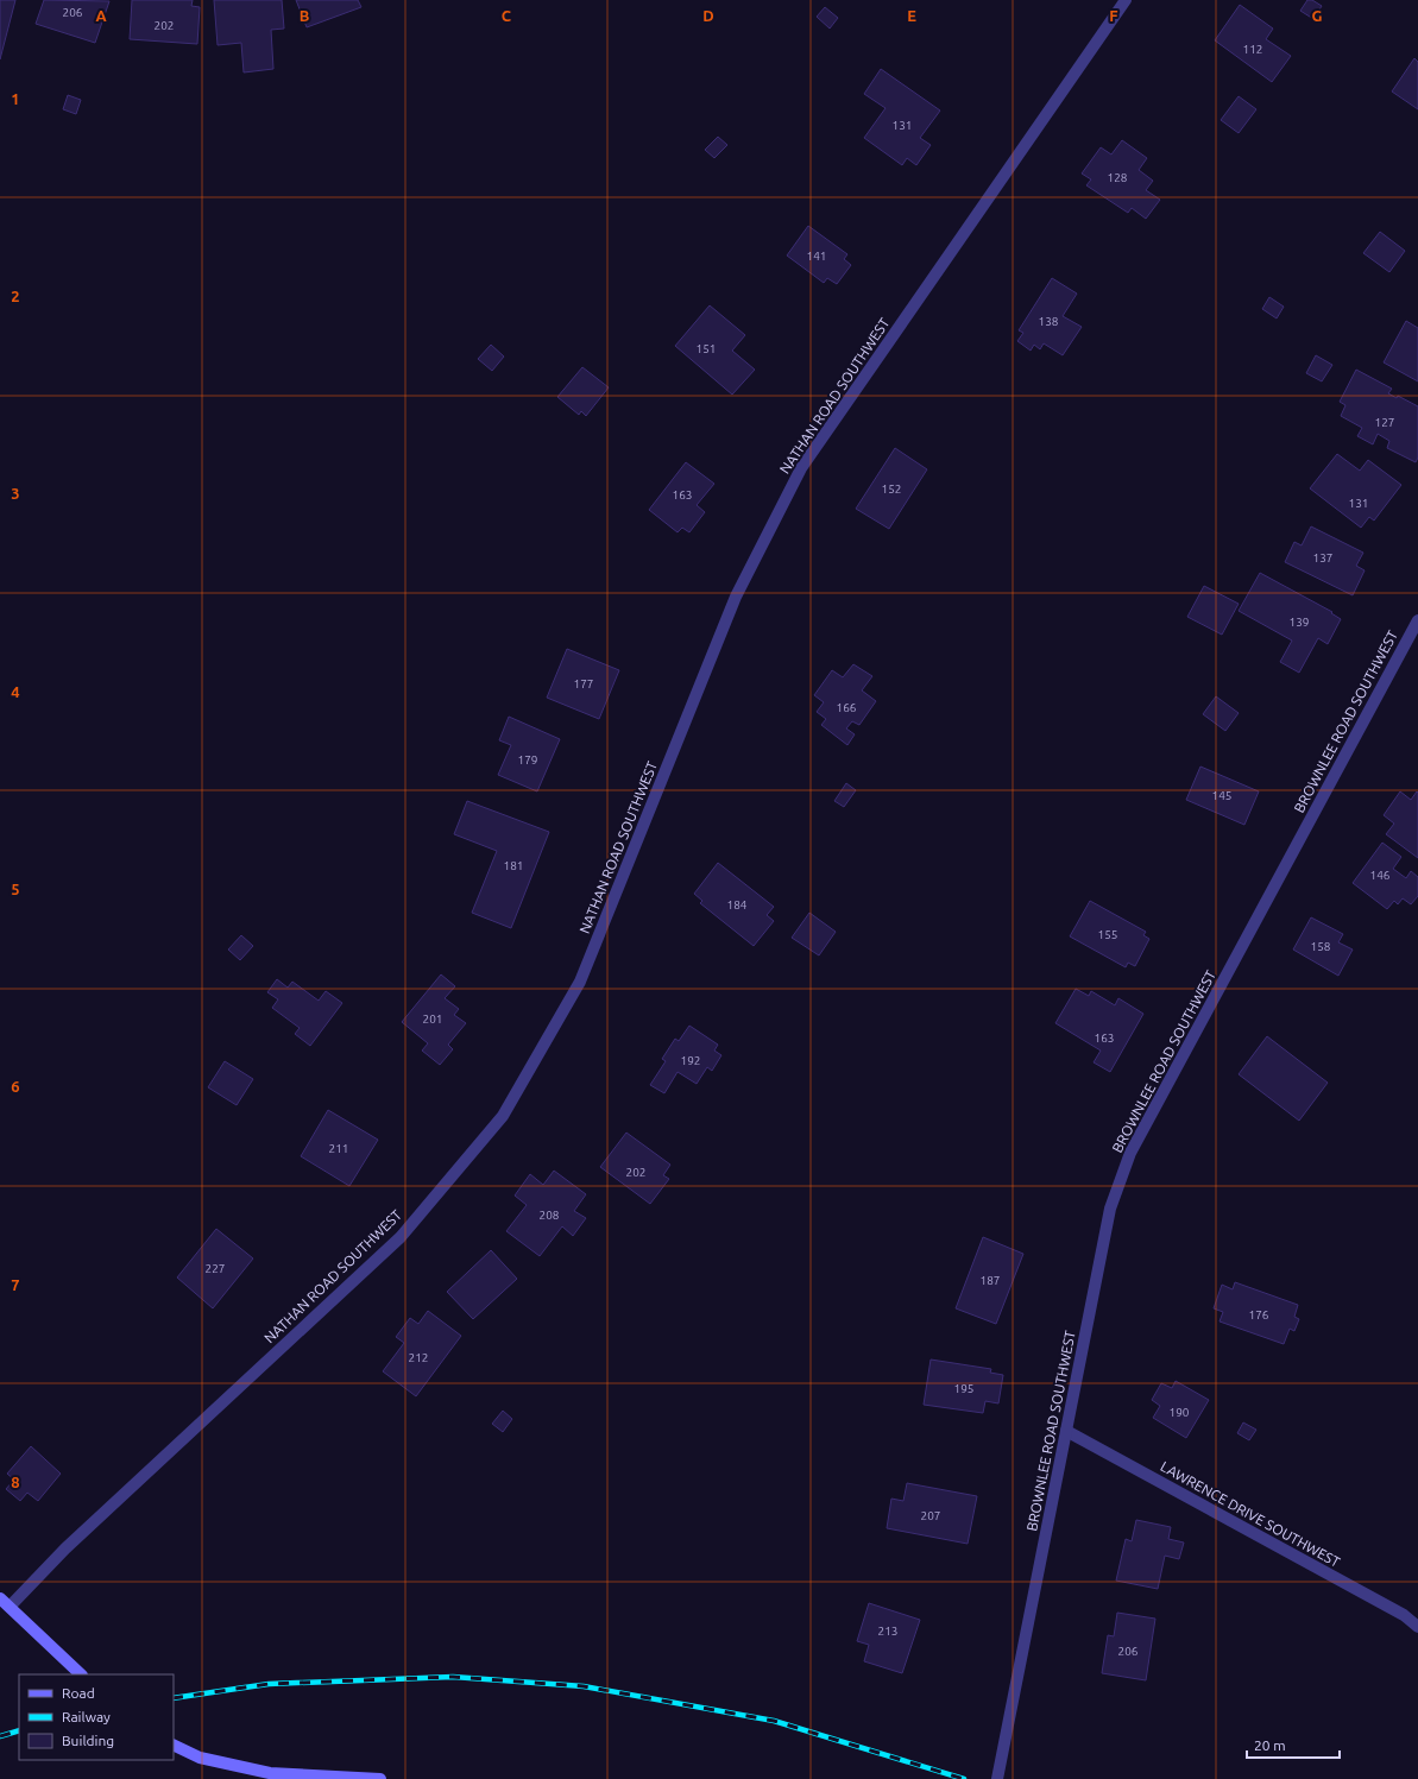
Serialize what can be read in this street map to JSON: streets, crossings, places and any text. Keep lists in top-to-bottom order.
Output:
{
  "streets": {
    "street": ["NATHAN ROAD SOUTHWEST", "BROWNLEE ROAD SOUTHWEST", "LAWRENCE DRIVE SOUTHWEST"]
  },
  "crossings": [
    ["BROWNLEE ROAD SOUTHWEST", "LAWRENCE DRIVE SOUTHWEST"]
  ],
  "house_numbers": [
    "206",
    "202",
    "112",
    "131",
    "128",
    "141",
    "138",
    "151",
    "127",
    "152",
    "163",
    "131",
    "137",
    "139",
    "177",
    "166",
    "179",
    "145",
    "181",
    "146",
    "184",
    "155",
    "158",
    "201",
    "163",
    "192",
    "211",
    "202",
    "208",
    "227",
    "187",
    "176",
    "212",
    "195",
    "190",
    "207",
    "213",
    "206"
  ],
  "legend": ["Road", "Railway", "Building"],
  "scale_bar": "20 m",
  "grid": {
    "columns": [
      "A",
      "B",
      "C",
      "D",
      "E",
      "F",
      "G"
    ],
    "rows": [
      "1",
      "2",
      "3",
      "4",
      "5",
      "6",
      "7",
      "8"
    ]
  }
}
